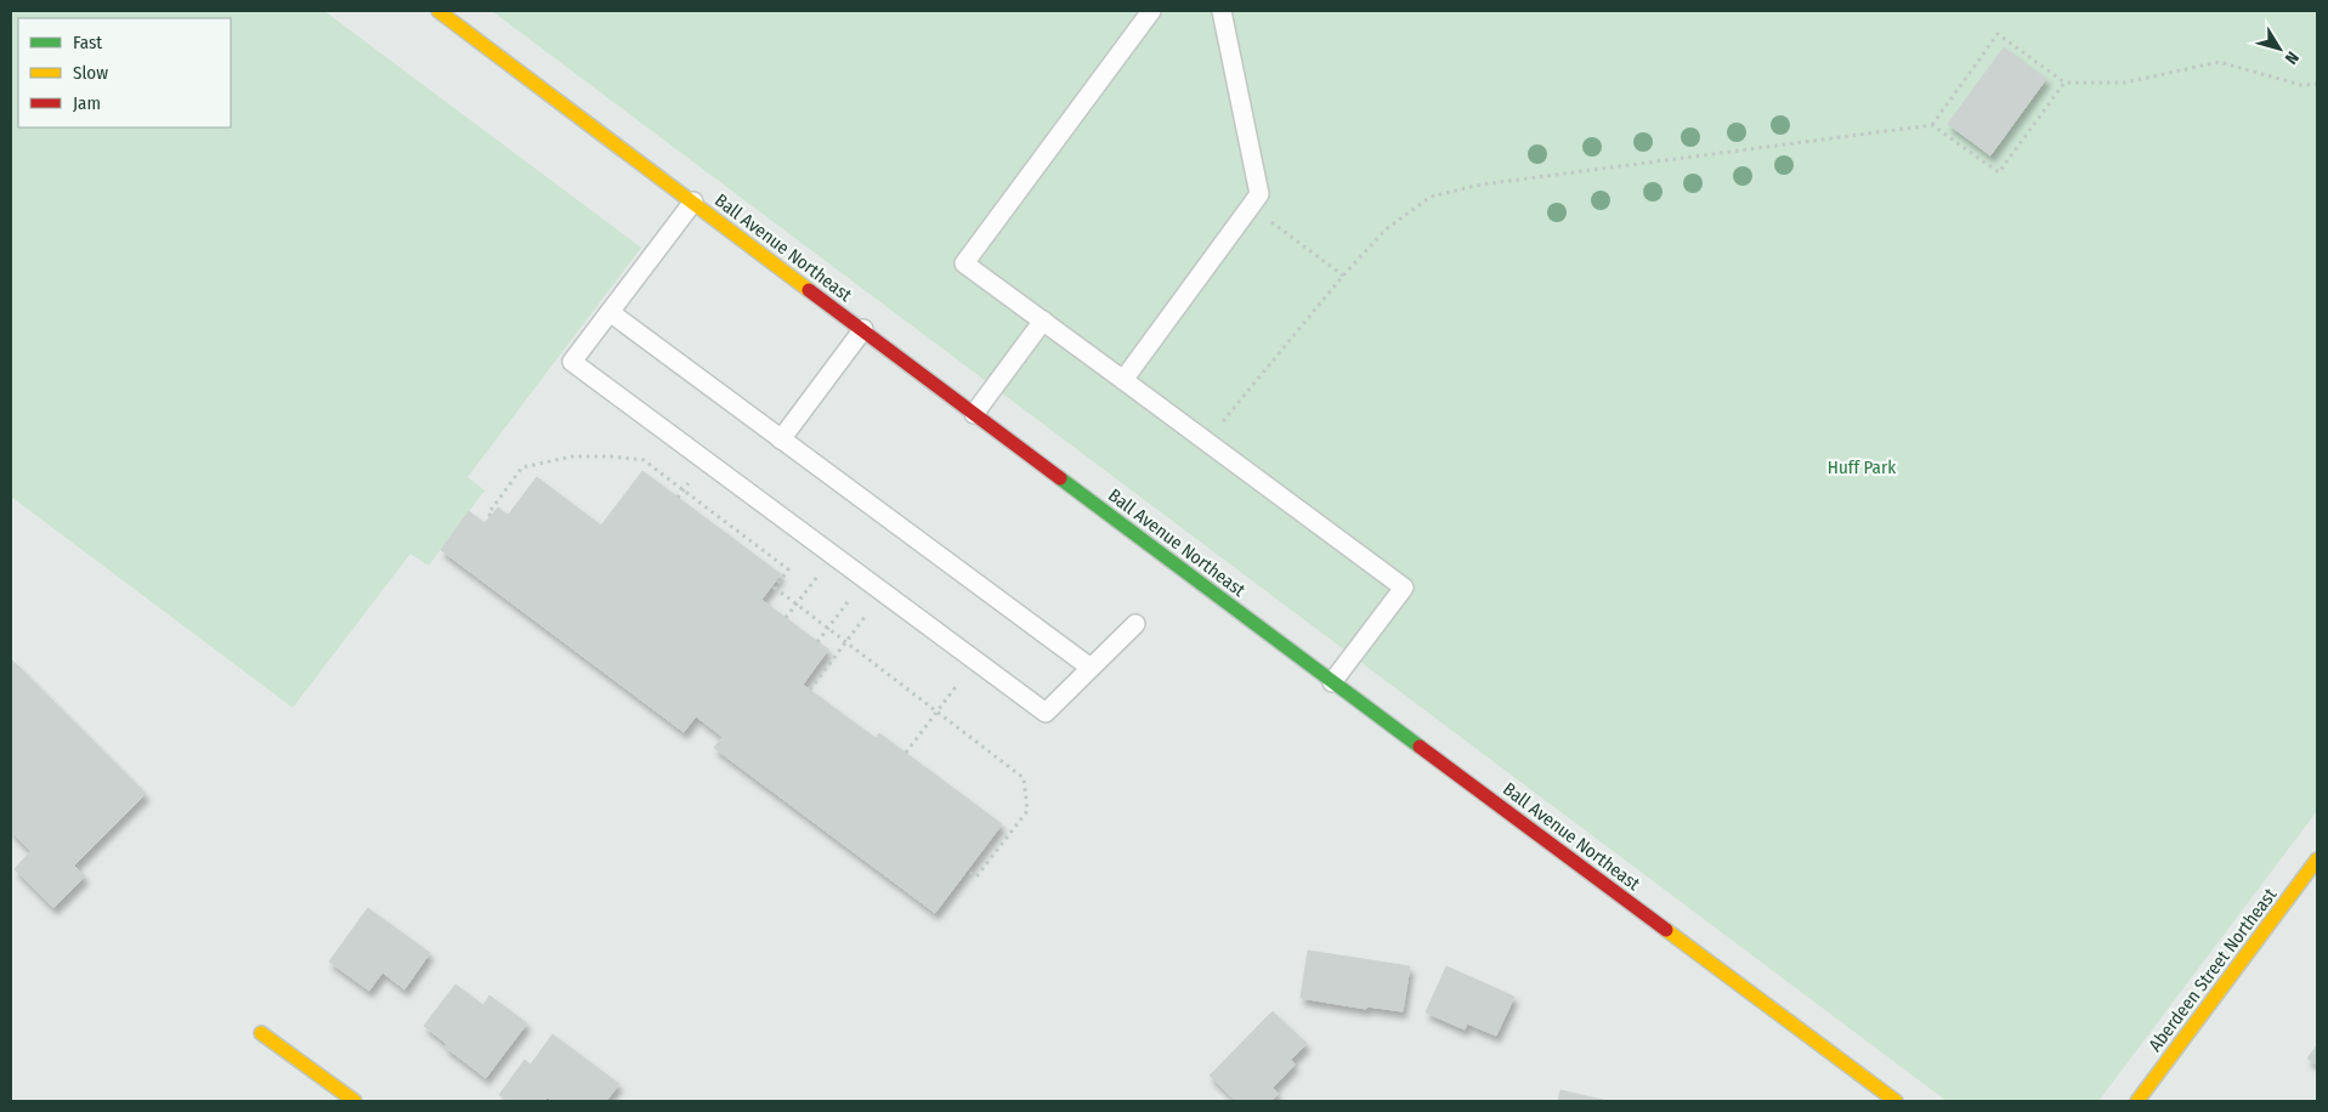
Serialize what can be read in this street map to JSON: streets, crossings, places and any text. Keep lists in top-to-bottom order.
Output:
{
  "streets": {
    "street": ["Ball Avenue Northeast", "Aberdeen Street Northeast"]
  },
  "parks": ["Huff Park"],
  "legend": ["Fast", "Slow", "Jam"],
  "north": "bottom right"
}
